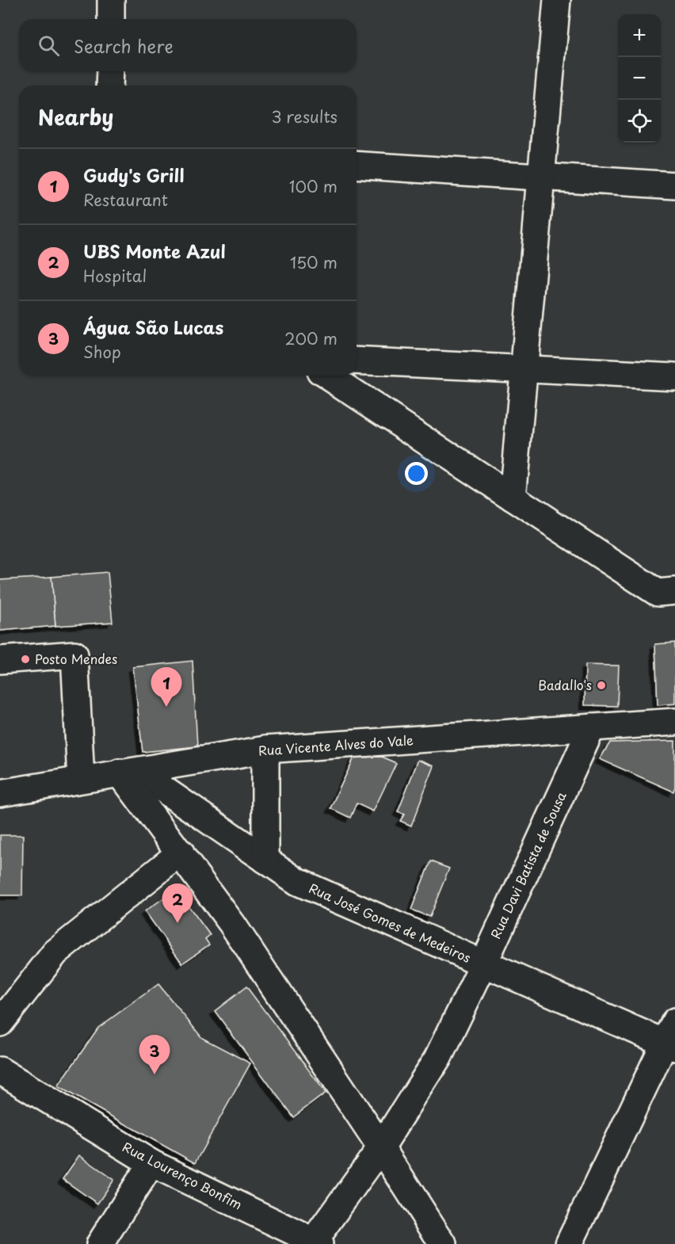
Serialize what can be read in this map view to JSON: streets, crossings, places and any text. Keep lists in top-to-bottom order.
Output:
{
  "streets": {
    "street": [
      "Rua Vicente Alves do Vale",
      "Rua Davi Batista de Sousa",
      "Rua José Gomes de Medeiros",
      "Rua Lourenço Bonfim"
    ]
  },
  "crossings": [
    ["Rua Vicente Alves do Vale", "Rua Davi Batista de Sousa"],
    ["Rua Vicente Alves do Vale", "Rua José Gomes de Medeiros"],
    ["Rua Davi Batista de Sousa", "Rua José Gomes de Medeiros"],
    ["Rua Davi Batista de Sousa", "Rua Lourenço Bonfim"]
  ],
  "places": ["Posto Mendes", "Badallo's"],
  "page": {
    "map_buttons": ["+", "−"],
    "search": "Search here",
    "heading": ["Nearby", "3 results"],
    "list": [
      {
        "mark": "1",
        "name": "Gudy's Grill",
        "note": "Restaurant",
        "value": "100 m"
      },
      {
        "mark": "2",
        "name": "UBS Monte Azul",
        "note": "Hospital",
        "value": "150 m"
      },
      {
        "mark": "3",
        "name": "Água São Lucas",
        "note": "Shop",
        "value": "200 m"
      }
    ],
    "pins": ["1", "2", "3"]
  }
}
